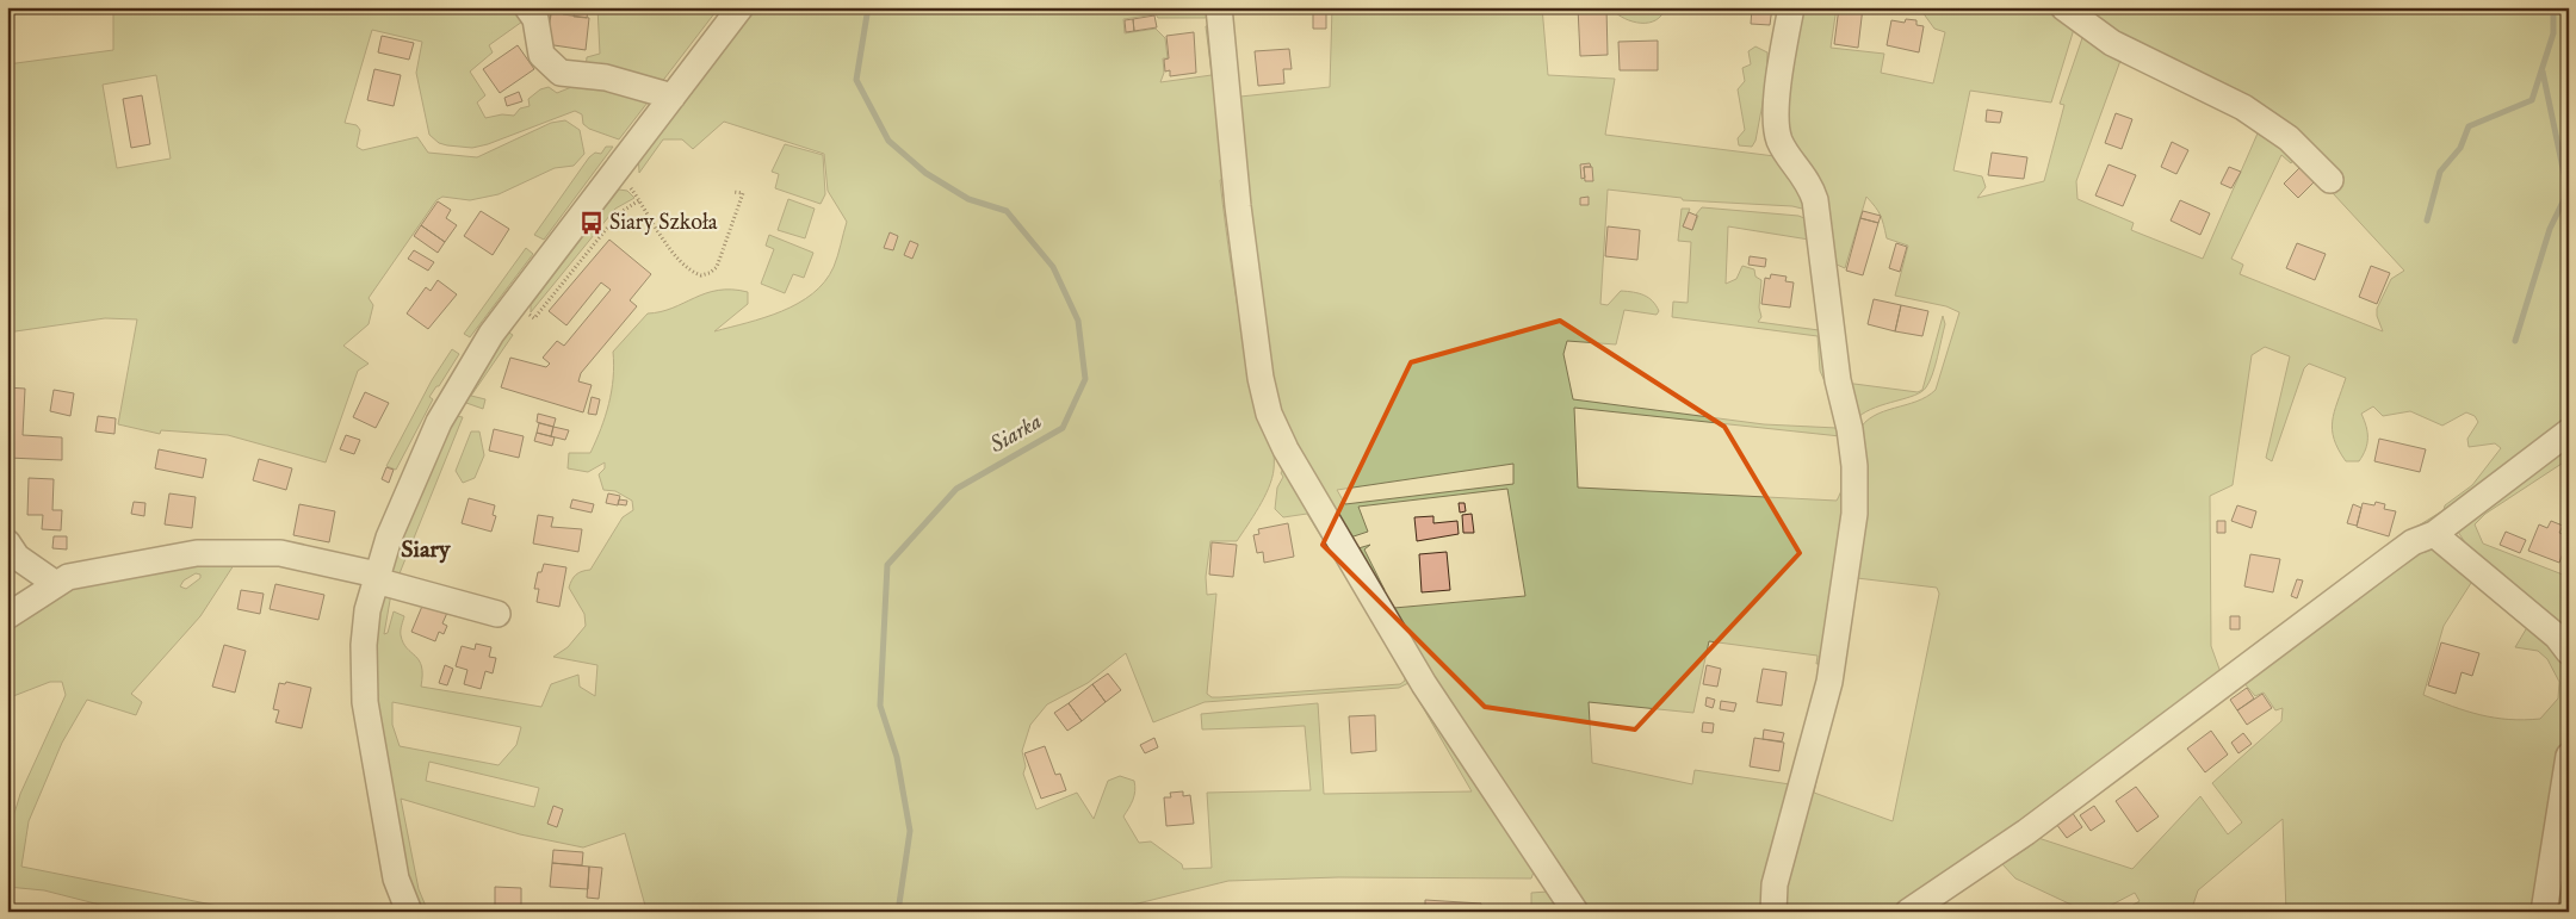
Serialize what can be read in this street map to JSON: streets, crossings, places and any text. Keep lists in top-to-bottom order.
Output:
{
  "districts": ["Siary"],
  "water": ["Siarka"],
  "places": {
    "bus stop": ["Siary Szkoła"]
  }
}
